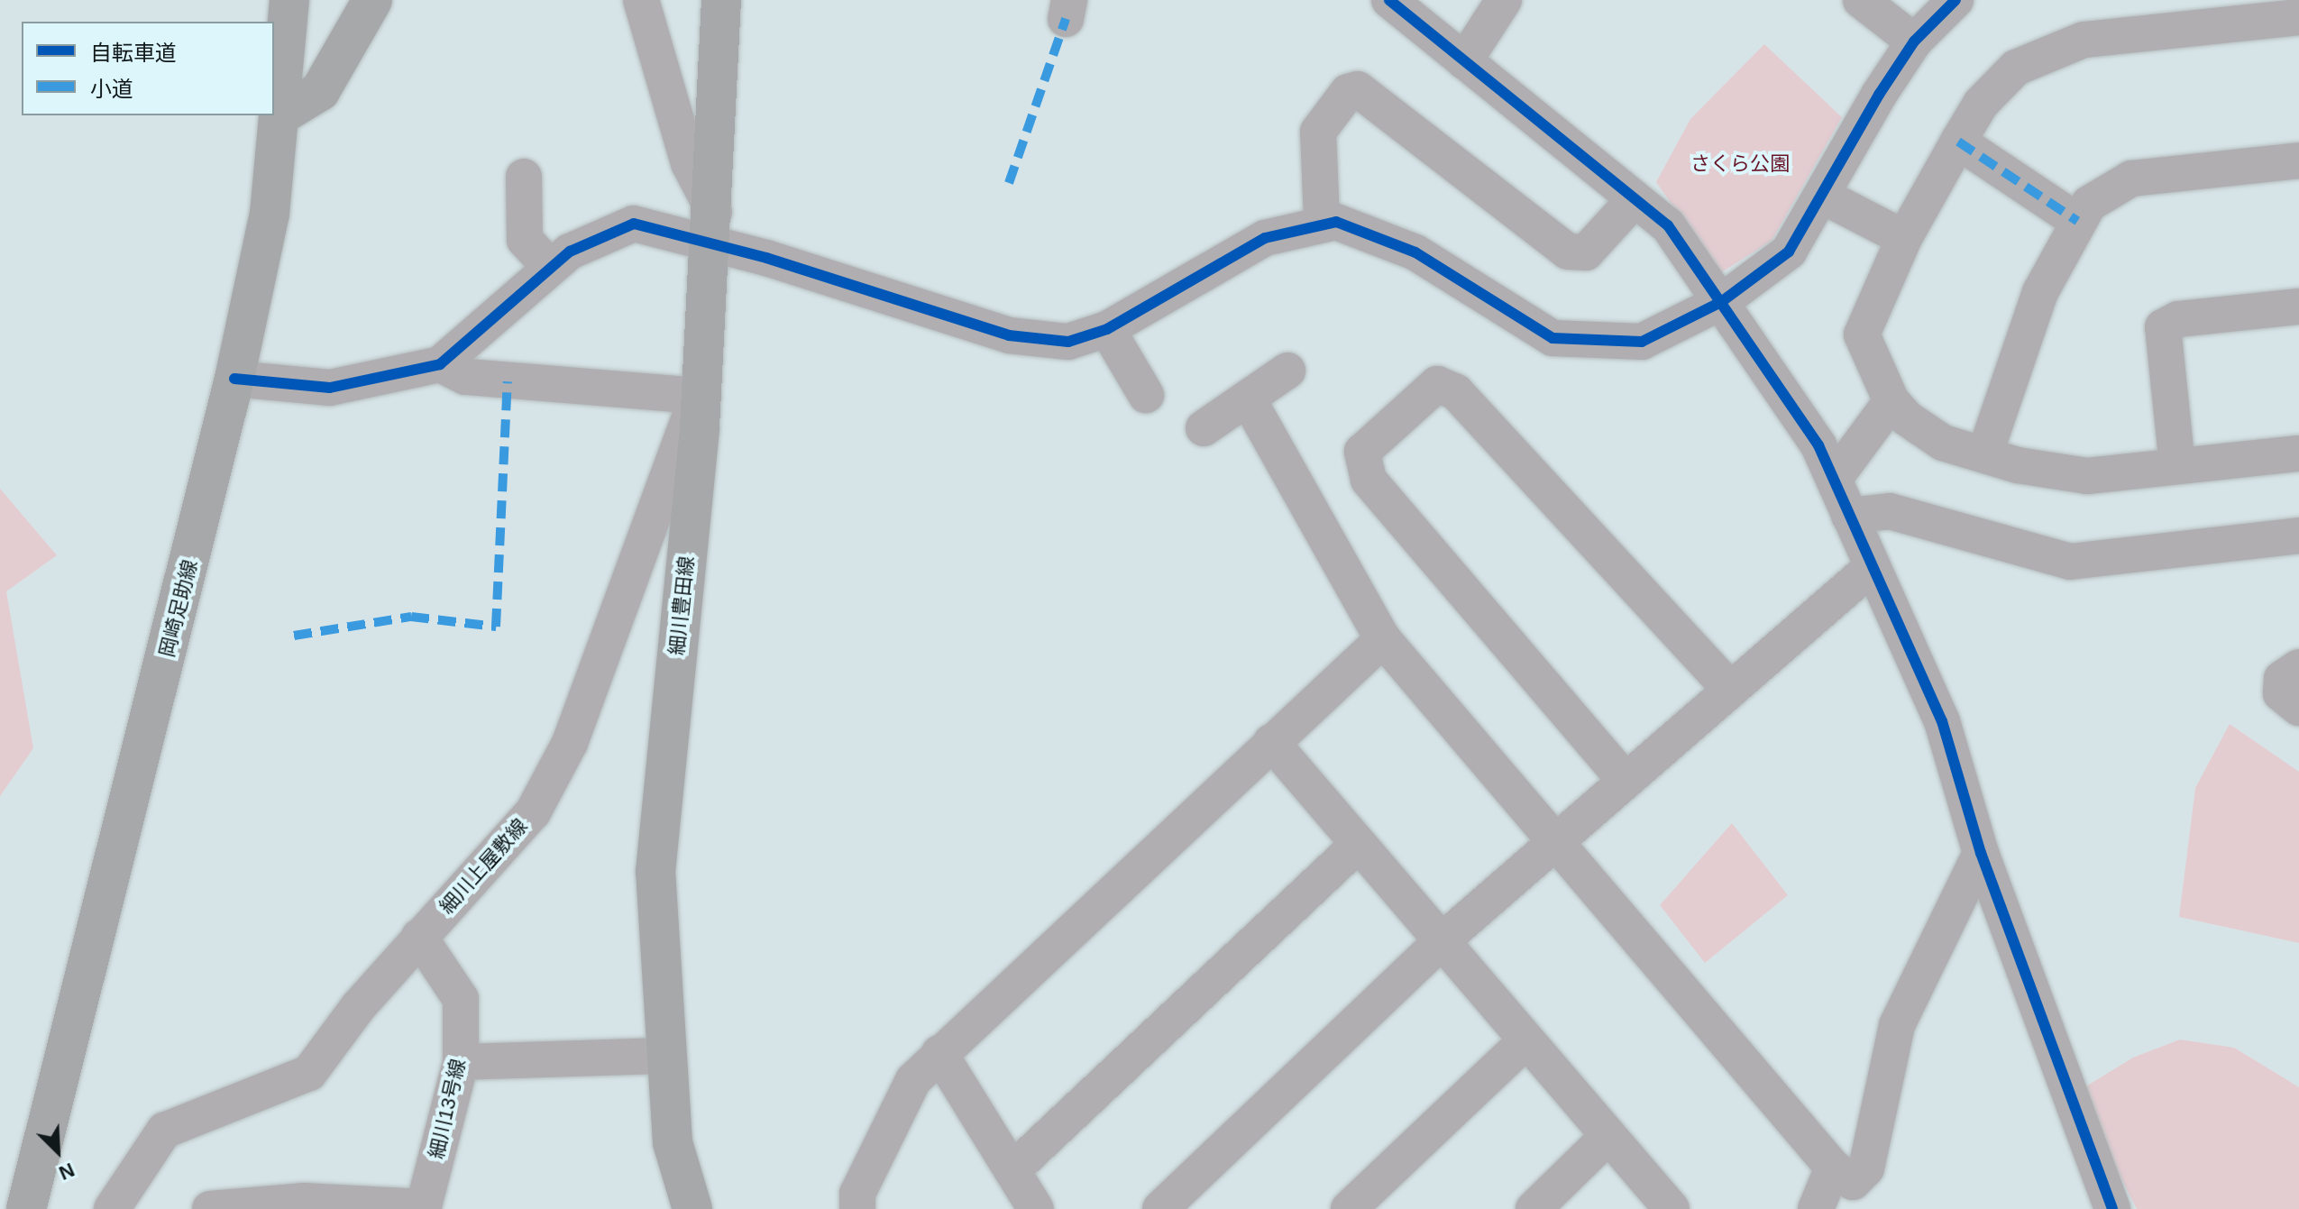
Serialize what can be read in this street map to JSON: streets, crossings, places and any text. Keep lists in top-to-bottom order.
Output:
{
  "streets": {
    "main road": ["細川豊田線", "岡崎足助線"],
    "street": ["細川上屋敷線", "細川13号線"]
  },
  "crossings": [
    ["細川豊田線", "細川上屋敷線"],
    ["細川上屋敷線", "細川13号線"]
  ],
  "parks": ["さくら公園"],
  "legend": ["自転車道", "小道"],
  "north": "bottom right"
}
